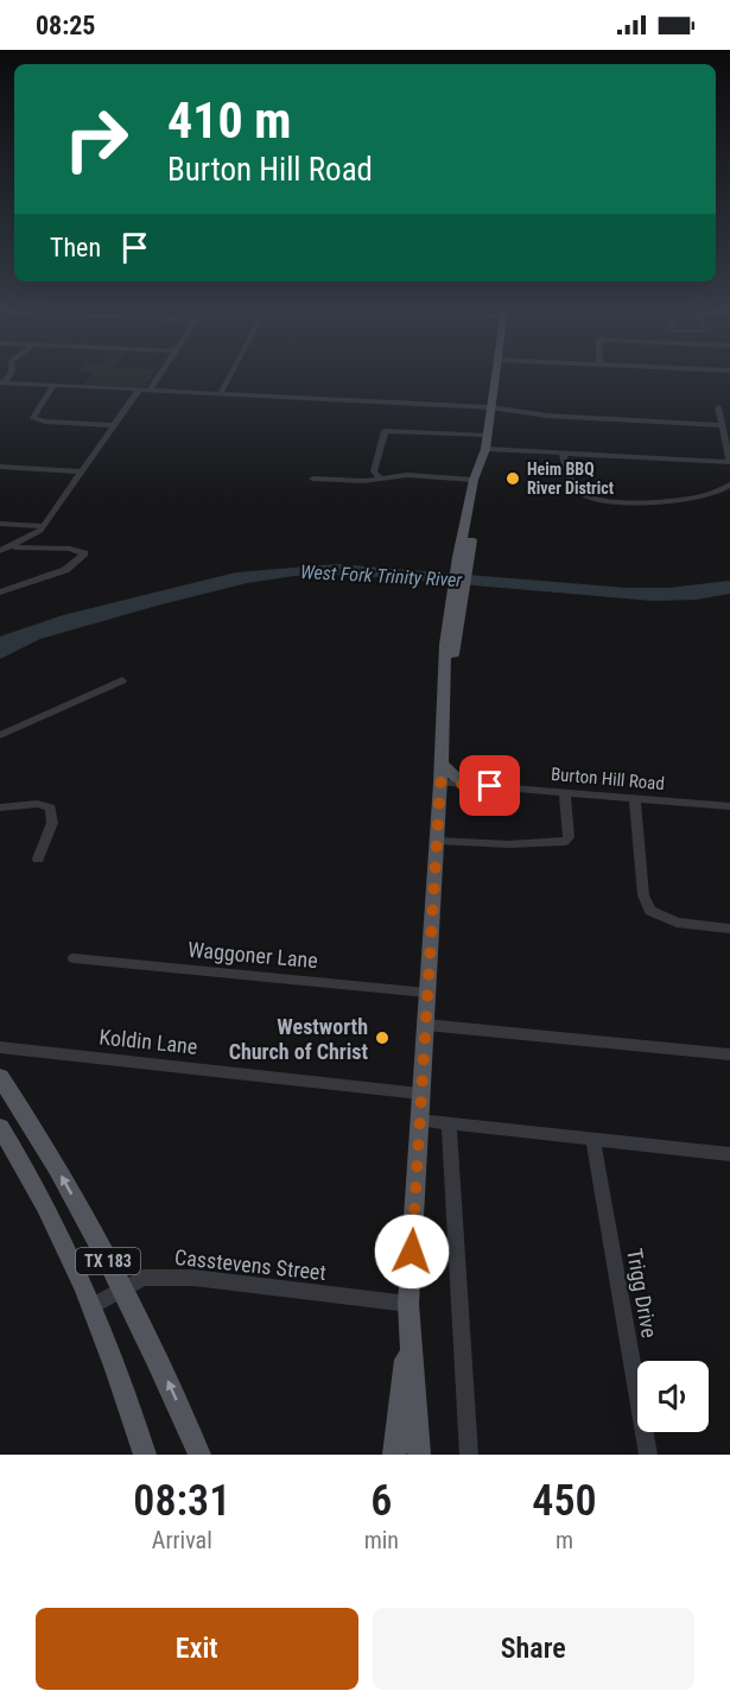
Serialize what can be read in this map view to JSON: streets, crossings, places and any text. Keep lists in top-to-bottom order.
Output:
{
  "streets": {
    "main road": ["TX 183"],
    "street": [
      "Burton Hill Road",
      "Waggoner Lane",
      "Koldin Lane",
      "Casstevens Street",
      "Trigg Drive"
    ]
  },
  "crossings": [
    ["TX 183", "Casstevens Street"]
  ],
  "water": ["West Fork Trinity River"],
  "places": ["Heim BBQ River District", "Westworth Church of Christ"],
  "page": {
    "status": "08:25",
    "turn": ["410 m", "Burton Hill Road"],
    "then": "Then",
    "eta": [
      "08:31",
      "Arrival",
      "6",
      "min",
      "450",
      "m"
    ],
    "buttons": ["Exit", "Share"]
  }
}
